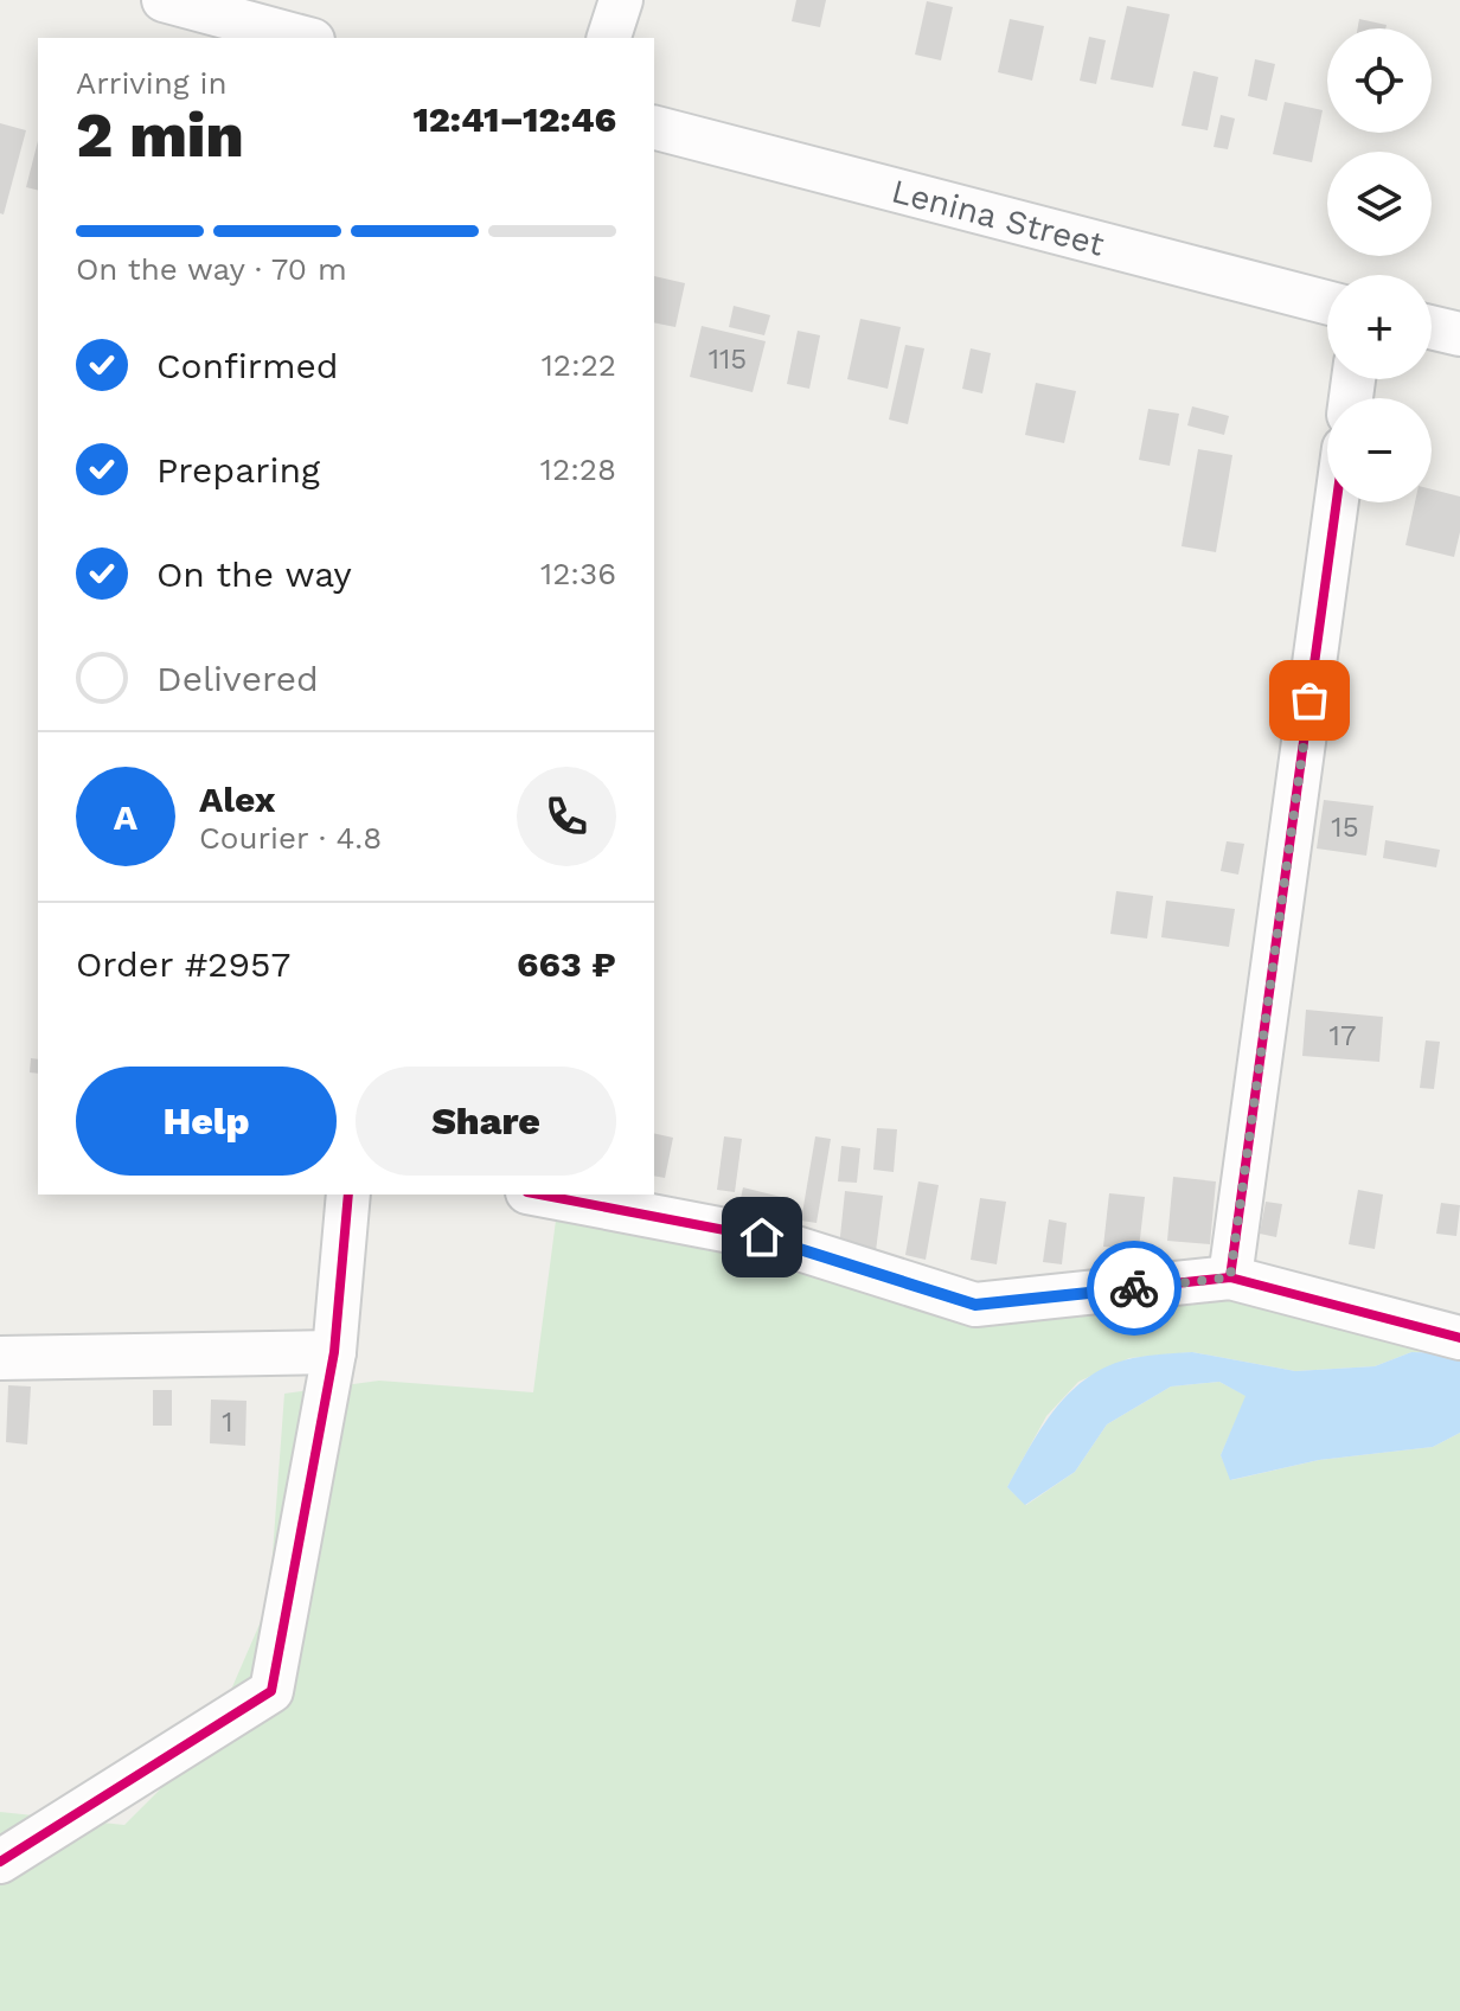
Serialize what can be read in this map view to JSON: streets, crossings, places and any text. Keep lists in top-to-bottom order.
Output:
{
  "streets": {
    "street": ["Lenina Street"]
  },
  "house_numbers": [
    "115",
    "15",
    "17",
    "1"
  ],
  "page": {
    "map_buttons": ["+", "−"],
    "heading": ["2 min", "Arriving in", "12:41–12:46"],
    "panel": [
      "Alex",
      "Courier · 4.8",
      "Order #2957",
      "663 ₽"
    ],
    "bar": "On the way · 70 m",
    "list": [
      ["Confirmed", "12:22"],
      ["Preparing", "12:28"],
      ["On the way", "12:36"],
      "Delivered"
    ],
    "round": "A",
    "buttons": ["Help", "Share"]
  }
}
